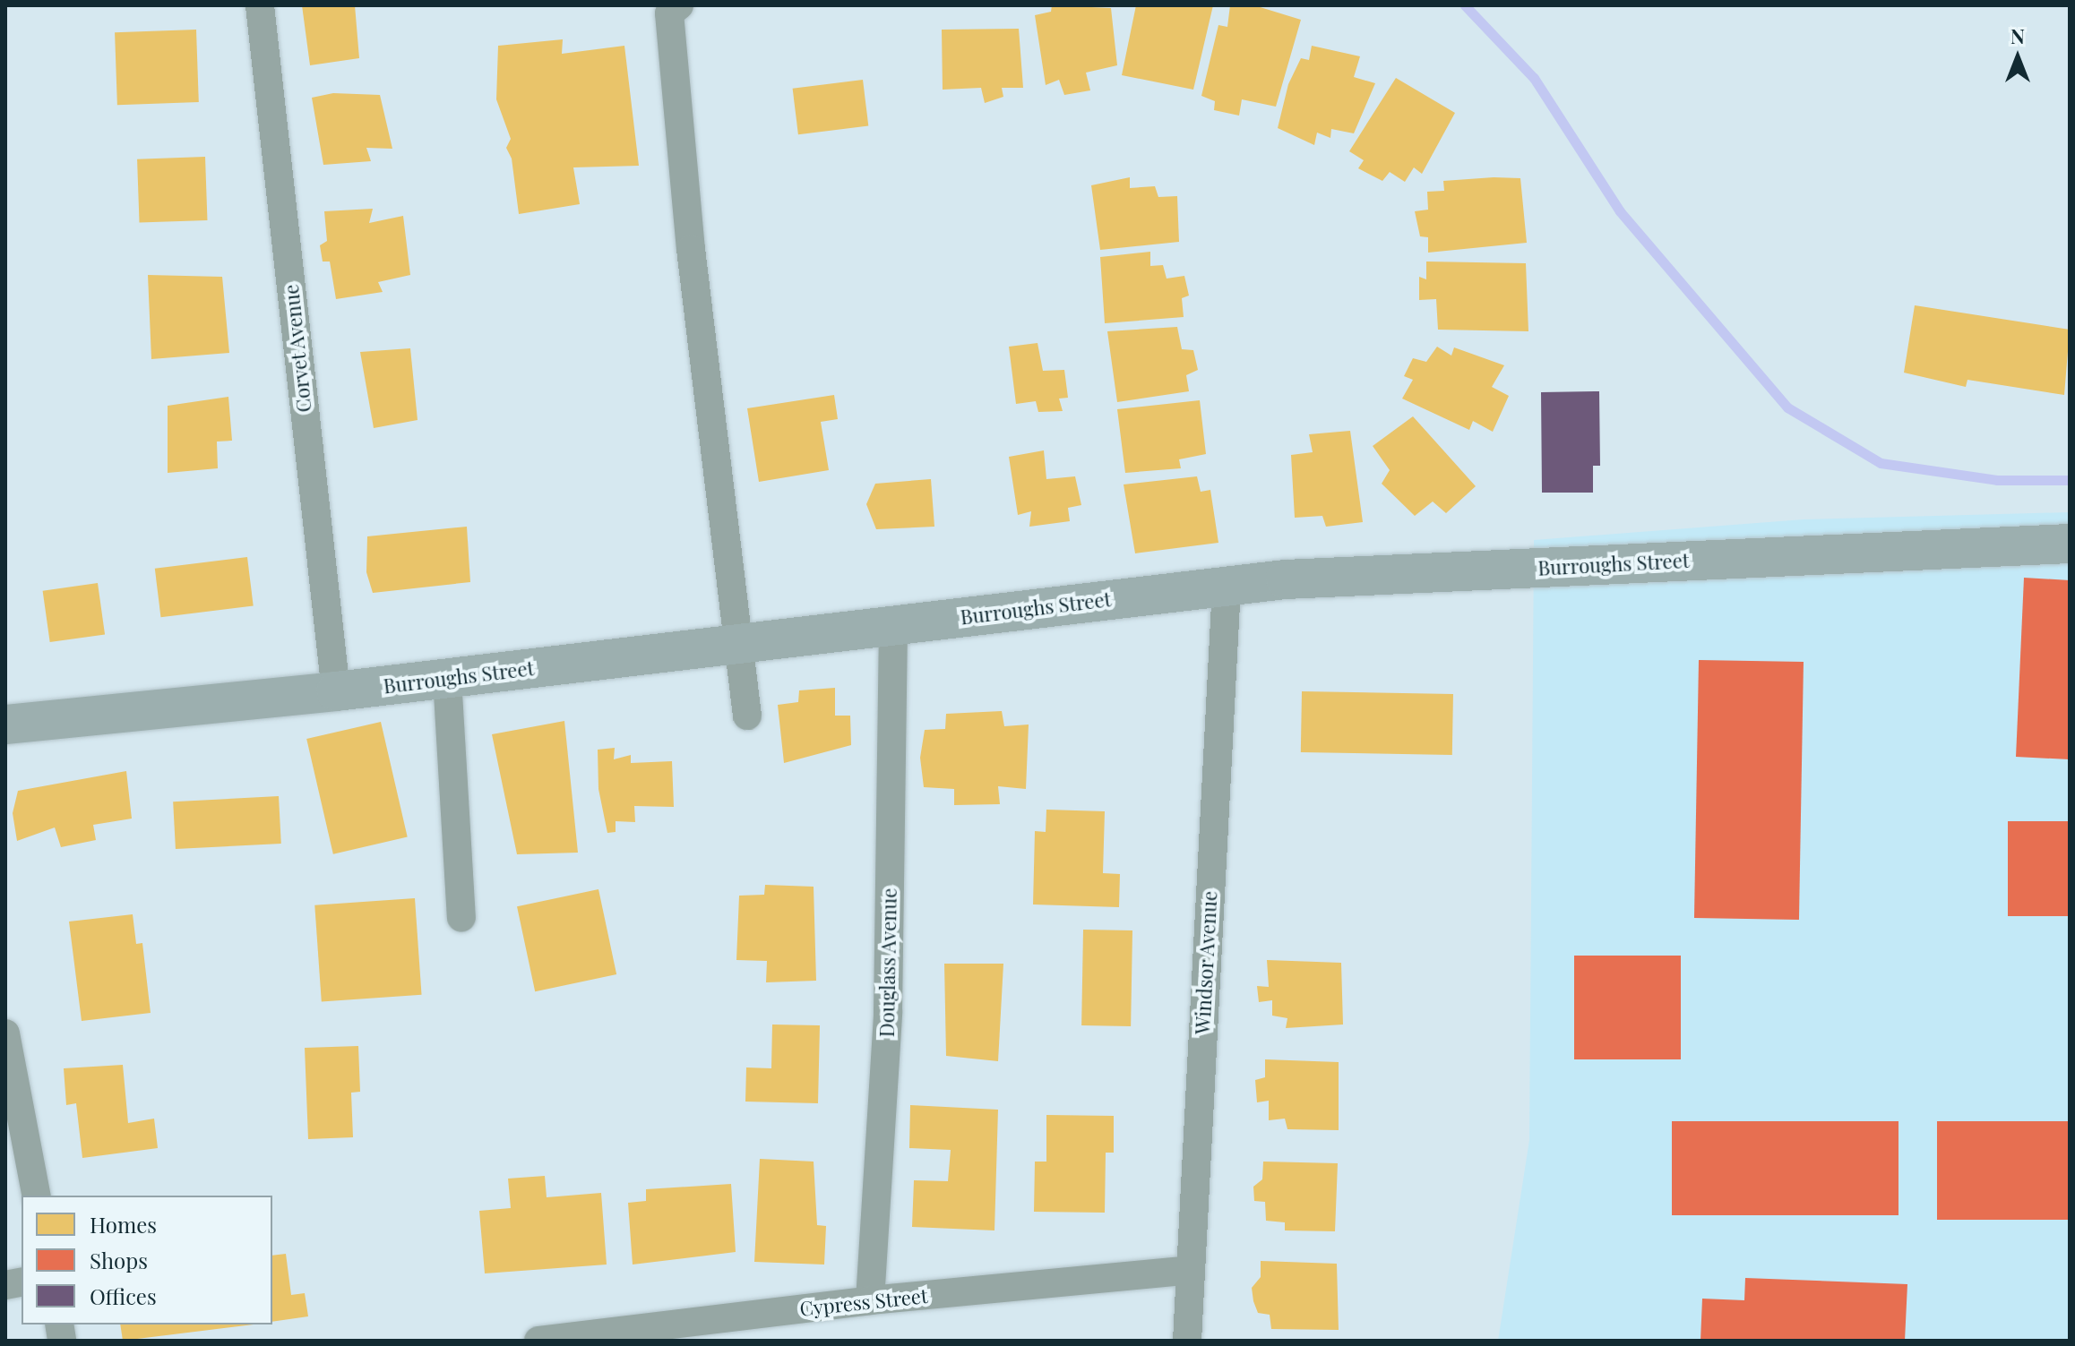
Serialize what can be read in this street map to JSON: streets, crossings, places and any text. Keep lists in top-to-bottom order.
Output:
{
  "streets": {
    "street": [
      "Corvet Avenue",
      "Burroughs Street",
      "Douglass Avenue",
      "Windsor Avenue",
      "Cypress Street"
    ]
  },
  "crossings": [
    ["Corvet Avenue", "Burroughs Street"],
    ["Burroughs Street", "Douglass Avenue"],
    ["Burroughs Street", "Windsor Avenue"],
    ["Douglass Avenue", "Cypress Street"],
    ["Windsor Avenue", "Cypress Street"]
  ],
  "legend": ["Homes", "Shops", "Offices"],
  "north": "top"
}
